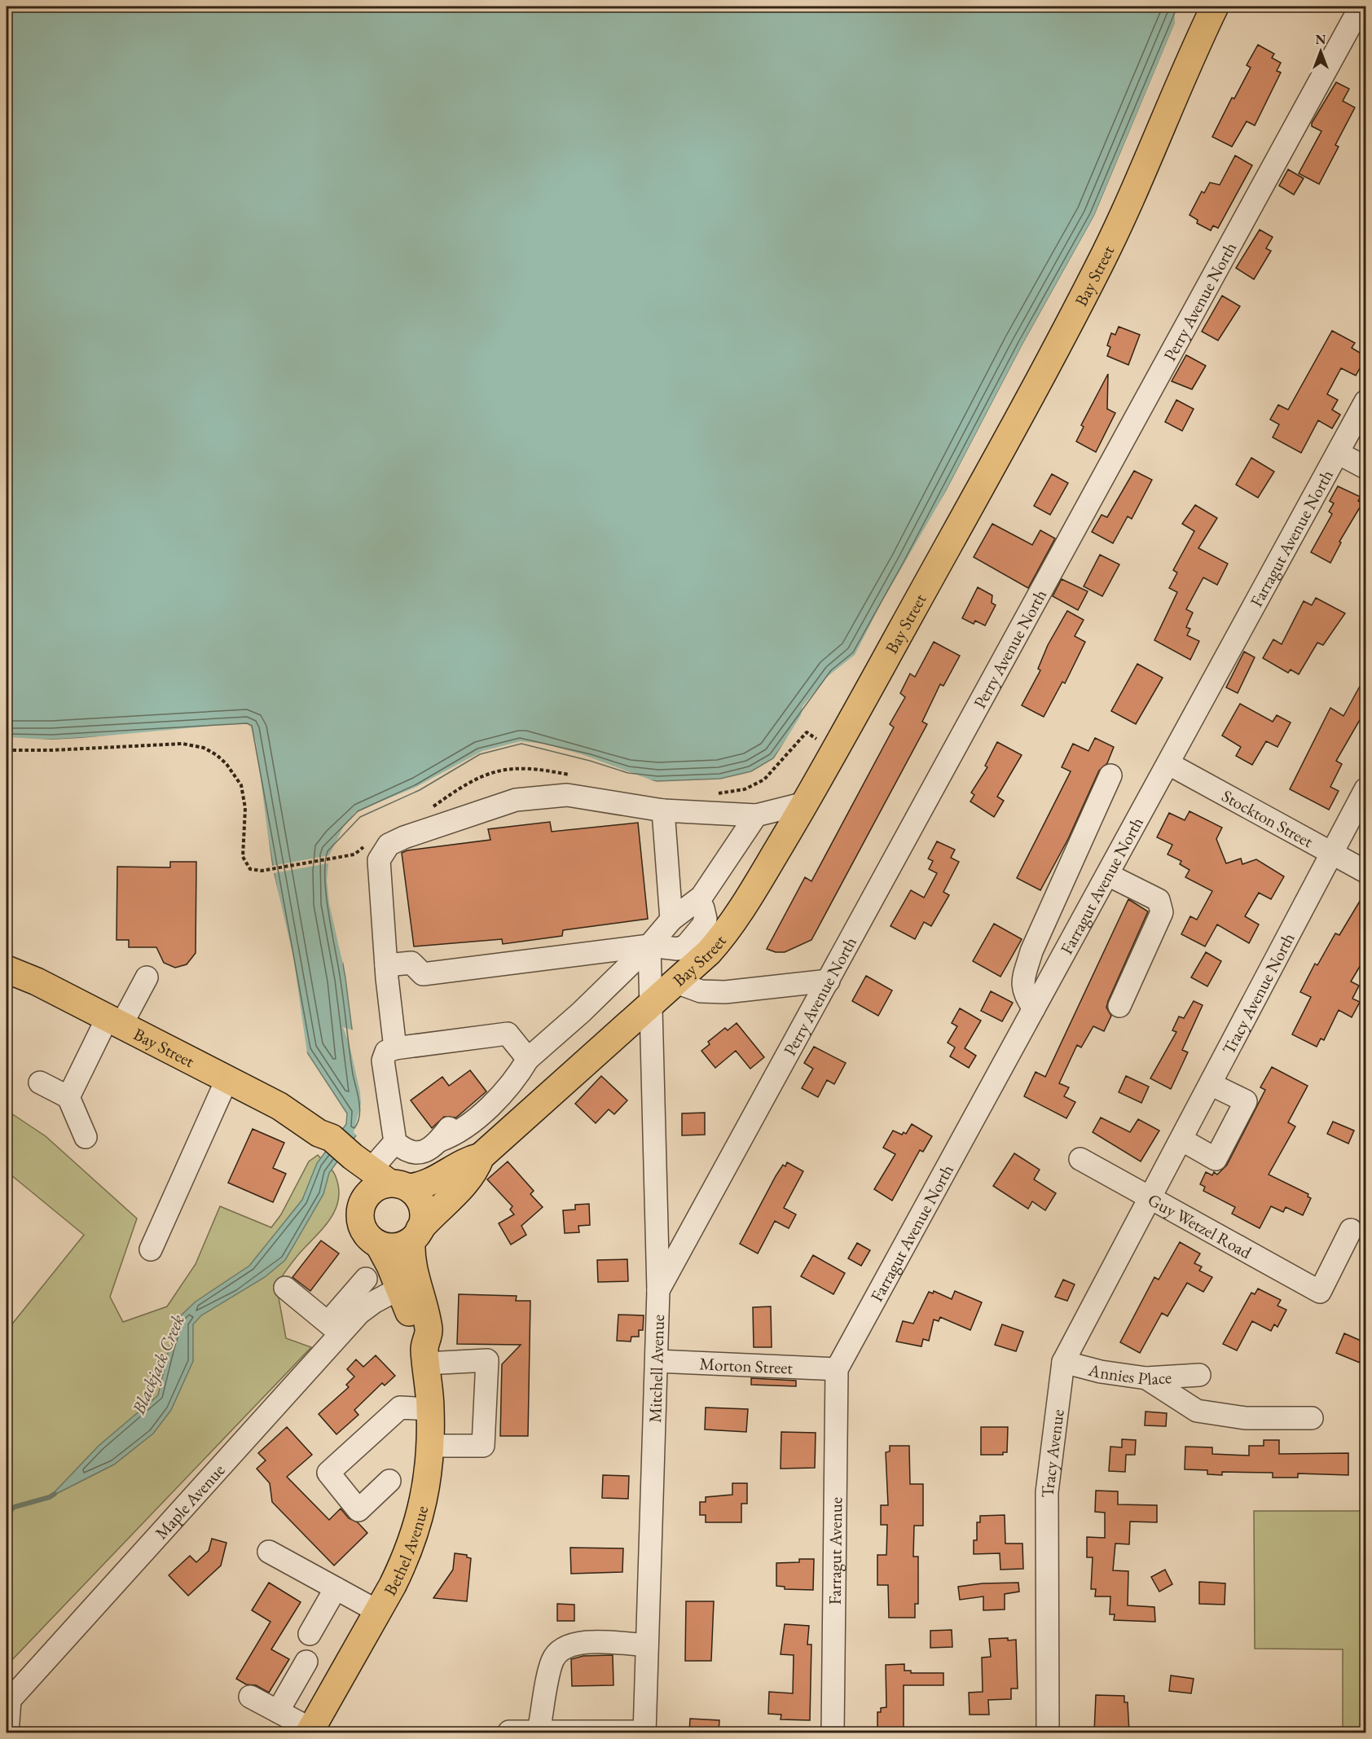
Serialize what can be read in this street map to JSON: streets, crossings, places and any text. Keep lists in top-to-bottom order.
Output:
{
  "streets": {
    "main road": ["Bay Street", "Bethel Avenue"],
    "street": [
      "Perry Avenue North",
      "Farragut Avenue North",
      "Stockton Street",
      "Tracy Avenue North",
      "Guy Wetzel Road",
      "Morton Street",
      "Mitchell Avenue",
      "Annies Place",
      "Tracy Avenue",
      "Maple Avenue",
      "Farragut Avenue"
    ]
  },
  "crossings": [
    ["Bay Street", "Mitchell Avenue"],
    ["Bay Street", "Bethel Avenue"],
    ["Perry Avenue North", "Mitchell Avenue"],
    ["Farragut Avenue North", "Stockton Street"],
    ["Farragut Avenue North", "Morton Street"],
    ["Farragut Avenue North", "Farragut Avenue"],
    ["Stockton Street", "Tracy Avenue North"],
    ["Tracy Avenue North", "Guy Wetzel Road"],
    ["Tracy Avenue North", "Tracy Avenue"],
    ["Guy Wetzel Road", "Tracy Avenue"],
    ["Morton Street", "Mitchell Avenue"],
    ["Morton Street", "Farragut Avenue"],
    ["Annies Place", "Tracy Avenue"],
    ["Maple Avenue", "Bethel Avenue"]
  ],
  "water": ["Blackjack Creek"],
  "north": "top"
}
